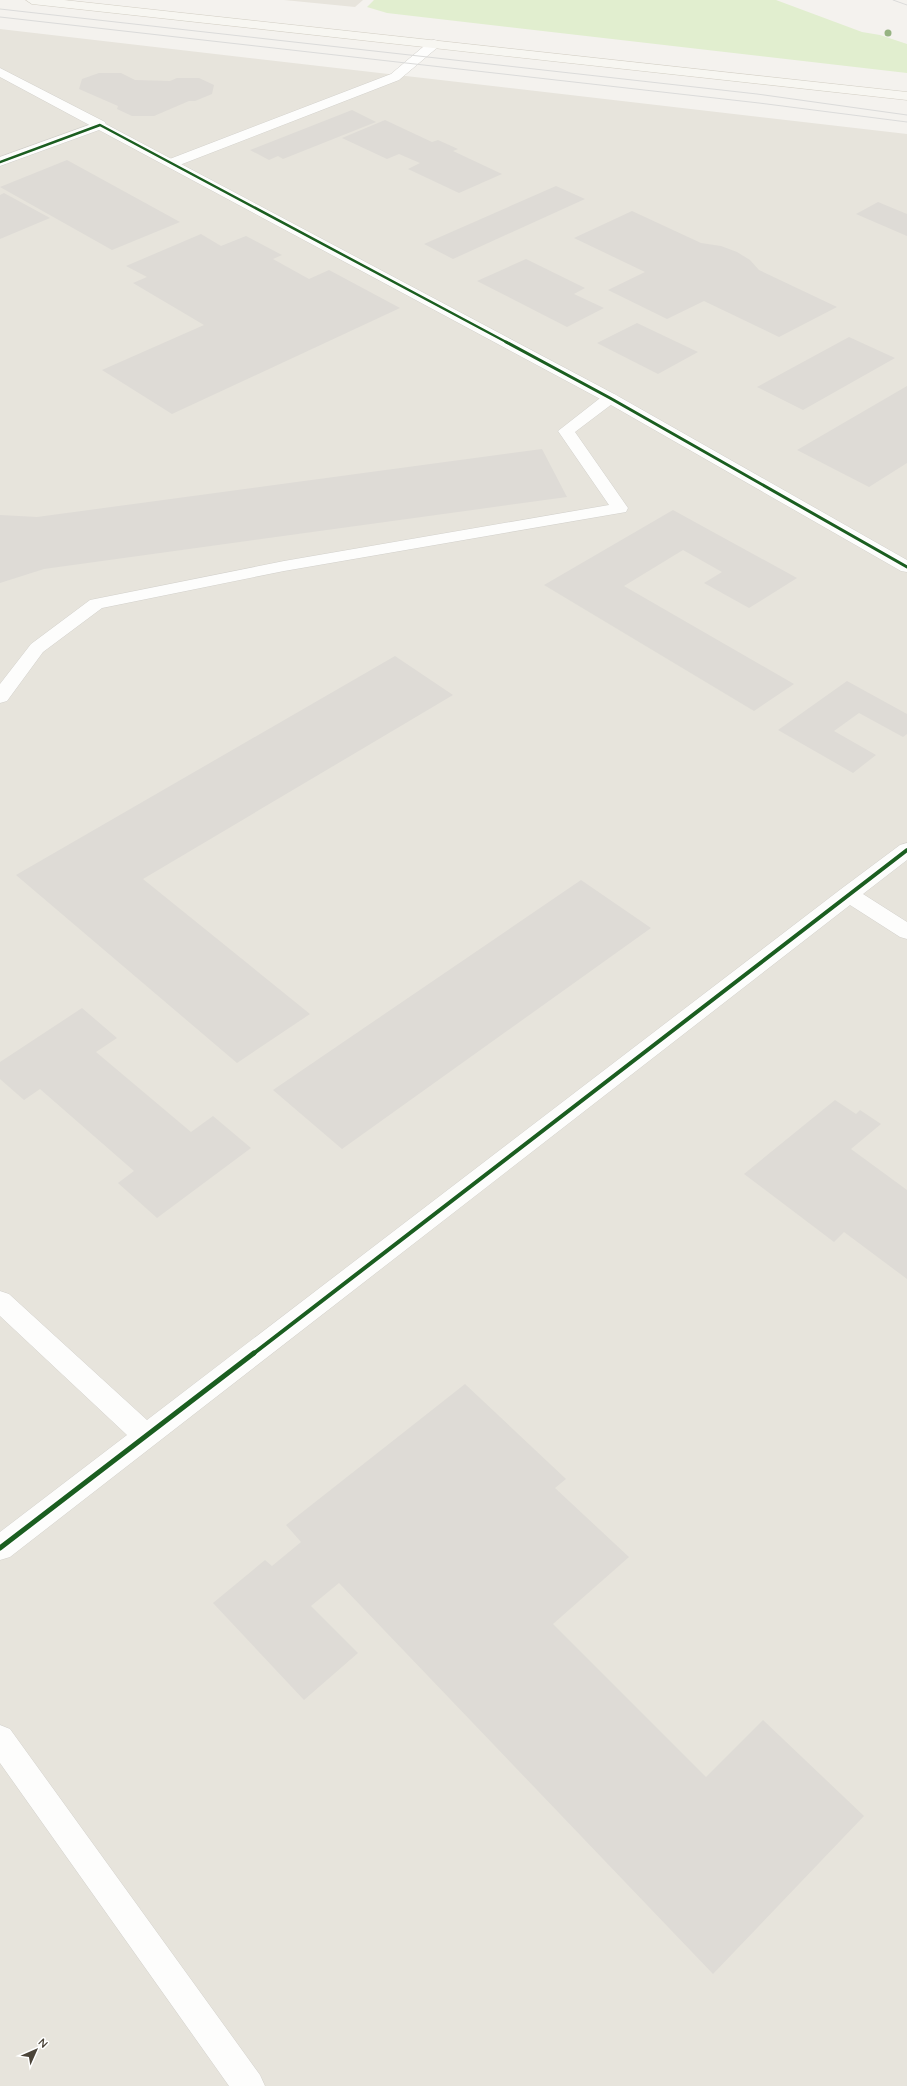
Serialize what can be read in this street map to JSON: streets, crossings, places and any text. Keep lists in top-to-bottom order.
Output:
{
  "north": "top right"
}
